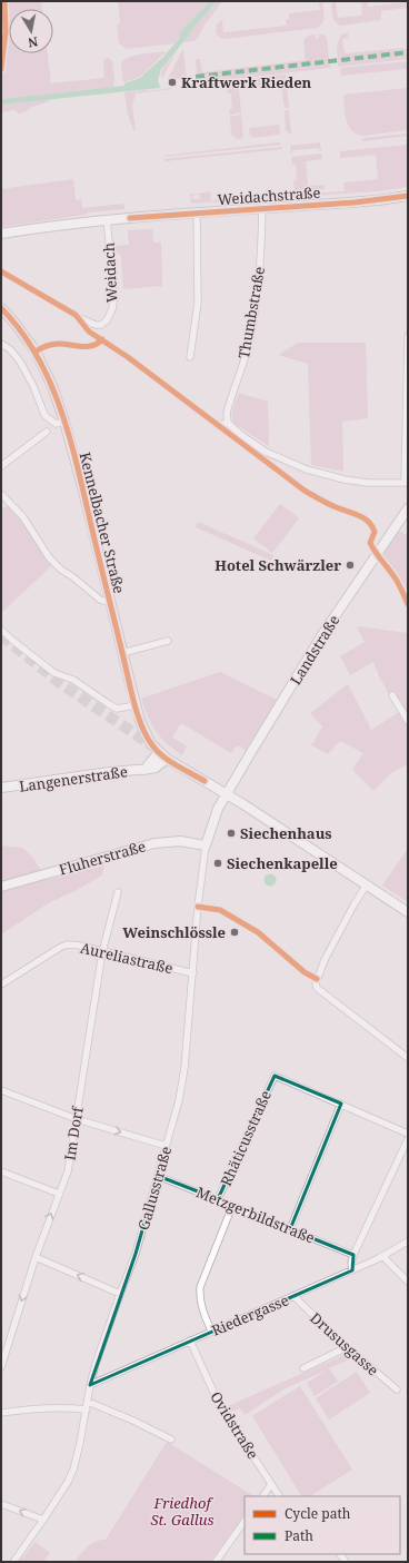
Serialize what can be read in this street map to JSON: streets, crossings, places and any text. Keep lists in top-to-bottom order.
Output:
{
  "streets": {
    "street": [
      "Weidachstraße",
      "Weidach",
      "Thumbstraße",
      "Kennelbacher Straße",
      "Landstraße",
      "Langenerstraße",
      "Fluherstraße",
      "Aureliastraße",
      "Im Dorf",
      "Rhäticusstraße",
      "Gallusstraße",
      "Metzgerbildstraße",
      "Riedergasse",
      "Drususgasse",
      "Ovidstraße"
    ]
  },
  "crossings": [
    ["Weidachstraße", "Weidach"],
    ["Weidachstraße", "Thumbstraße"],
    ["Kennelbacher Straße", "Landstraße"],
    ["Kennelbacher Straße", "Langenerstraße"],
    ["Kennelbacher Straße", "Gallusstraße"],
    ["Landstraße", "Gallusstraße"],
    ["Fluherstraße", "Gallusstraße"],
    ["Aureliastraße", "Im Dorf"],
    ["Aureliastraße", "Gallusstraße"],
    ["Rhäticusstraße", "Metzgerbildstraße"],
    ["Gallusstraße", "Metzgerbildstraße"],
    ["Gallusstraße", "Riedergasse"],
    ["Riedergasse", "Drususgasse"],
    ["Riedergasse", "Ovidstraße"]
  ],
  "parks": ["Friedhof St. Gallus"],
  "places": [
    "Kraftwerk Rieden",
    "Hotel Schwärzler",
    "Siechenhaus",
    "Siechenkapelle",
    "Weinschlössle"
  ],
  "legend": ["Cycle path", "Path"],
  "north": "bottom"
}
